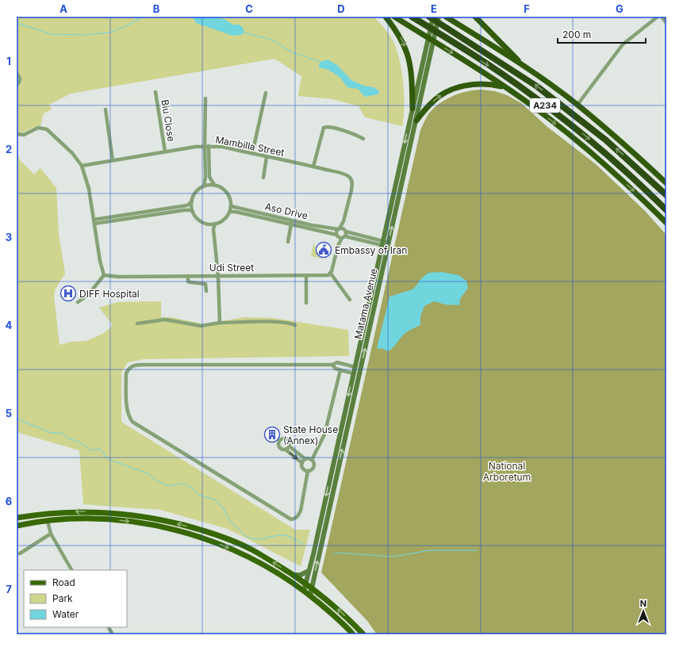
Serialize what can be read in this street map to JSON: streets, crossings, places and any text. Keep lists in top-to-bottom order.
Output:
{
  "streets": {
    "highway": ["A234"],
    "main road": ["Matama Avenue"],
    "street": [
      "Biu Close",
      "Mambilla Street",
      "Aso Drive",
      "Udi Street"
    ]
  },
  "crossings": [
    ["Biu Close", "Mambilla Street"]
  ],
  "parks": ["National Arboretum"],
  "places": {
    "public building": ["Embassy of Iran"],
    "hospital": ["DIFF Hospital"],
    "building": ["State House (Annex)"]
  },
  "legend": ["Road", "Park", "Water"],
  "scale_bar": "200 m",
  "north": "top",
  "grid": {
    "columns": [
      "A",
      "B",
      "C",
      "D",
      "E",
      "F",
      "G"
    ],
    "rows": [
      "1",
      "2",
      "3",
      "4",
      "5",
      "6",
      "7"
    ]
  }
}
